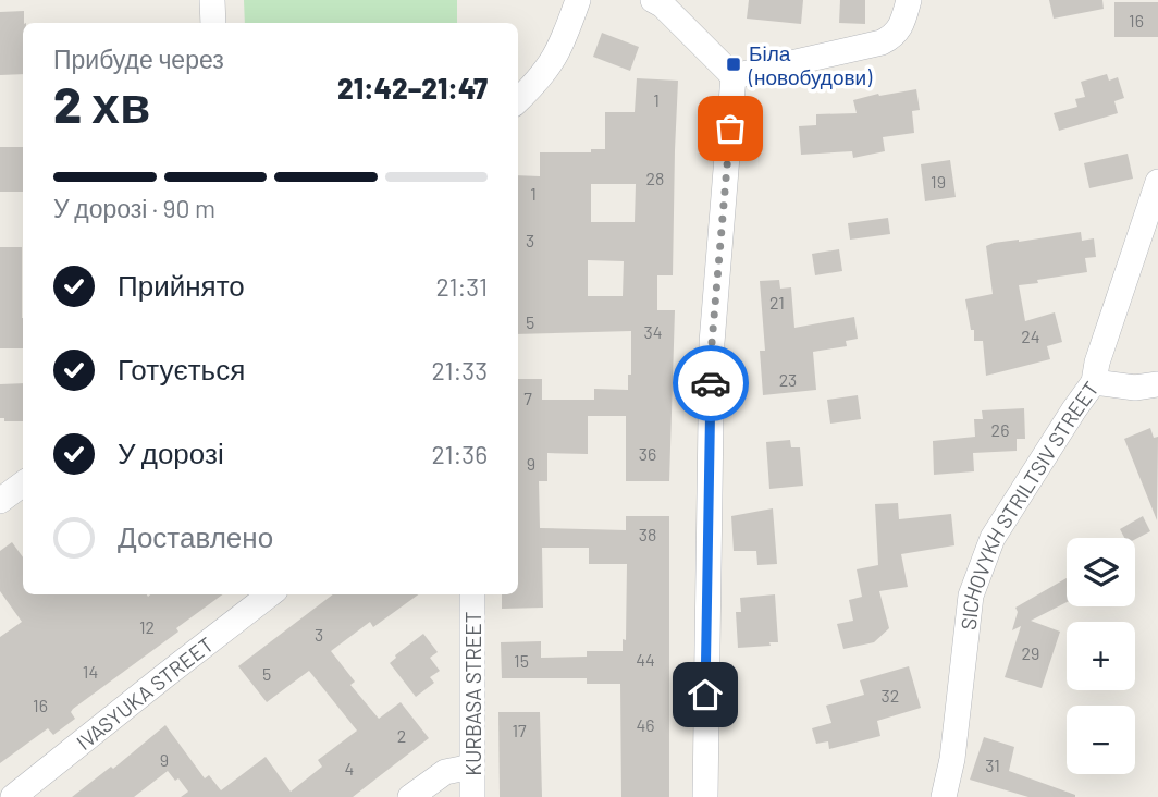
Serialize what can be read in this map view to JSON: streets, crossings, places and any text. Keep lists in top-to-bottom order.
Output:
{
  "streets": {
    "street": ["SICHOVYKH STRILTSIV STREET", "IVASYUKA STREET", "KURBASA STREET"]
  },
  "places": {
    "transit": ["Біла (новобудови)"]
  },
  "house_numbers": [
    "16",
    "1",
    "28",
    "19",
    "1",
    "3",
    "21",
    "5",
    "34",
    "24",
    "23",
    "7",
    "26",
    "36",
    "9",
    "38",
    "12",
    "3",
    "29",
    "44",
    "15",
    "14",
    "5",
    "32",
    "16",
    "46",
    "17",
    "2",
    "9",
    "31",
    "4"
  ],
  "page": {
    "heading": ["2 хв", "Прибуде через", "21:42–21:47"],
    "bar": "У дорозі · 90 m",
    "list": [
      ["Прийнято", "21:31"],
      ["Готується", "21:33"],
      ["У дорозі", "21:36"],
      "Доставлено"
    ],
    "map_buttons": ["+", "−"]
  }
}
